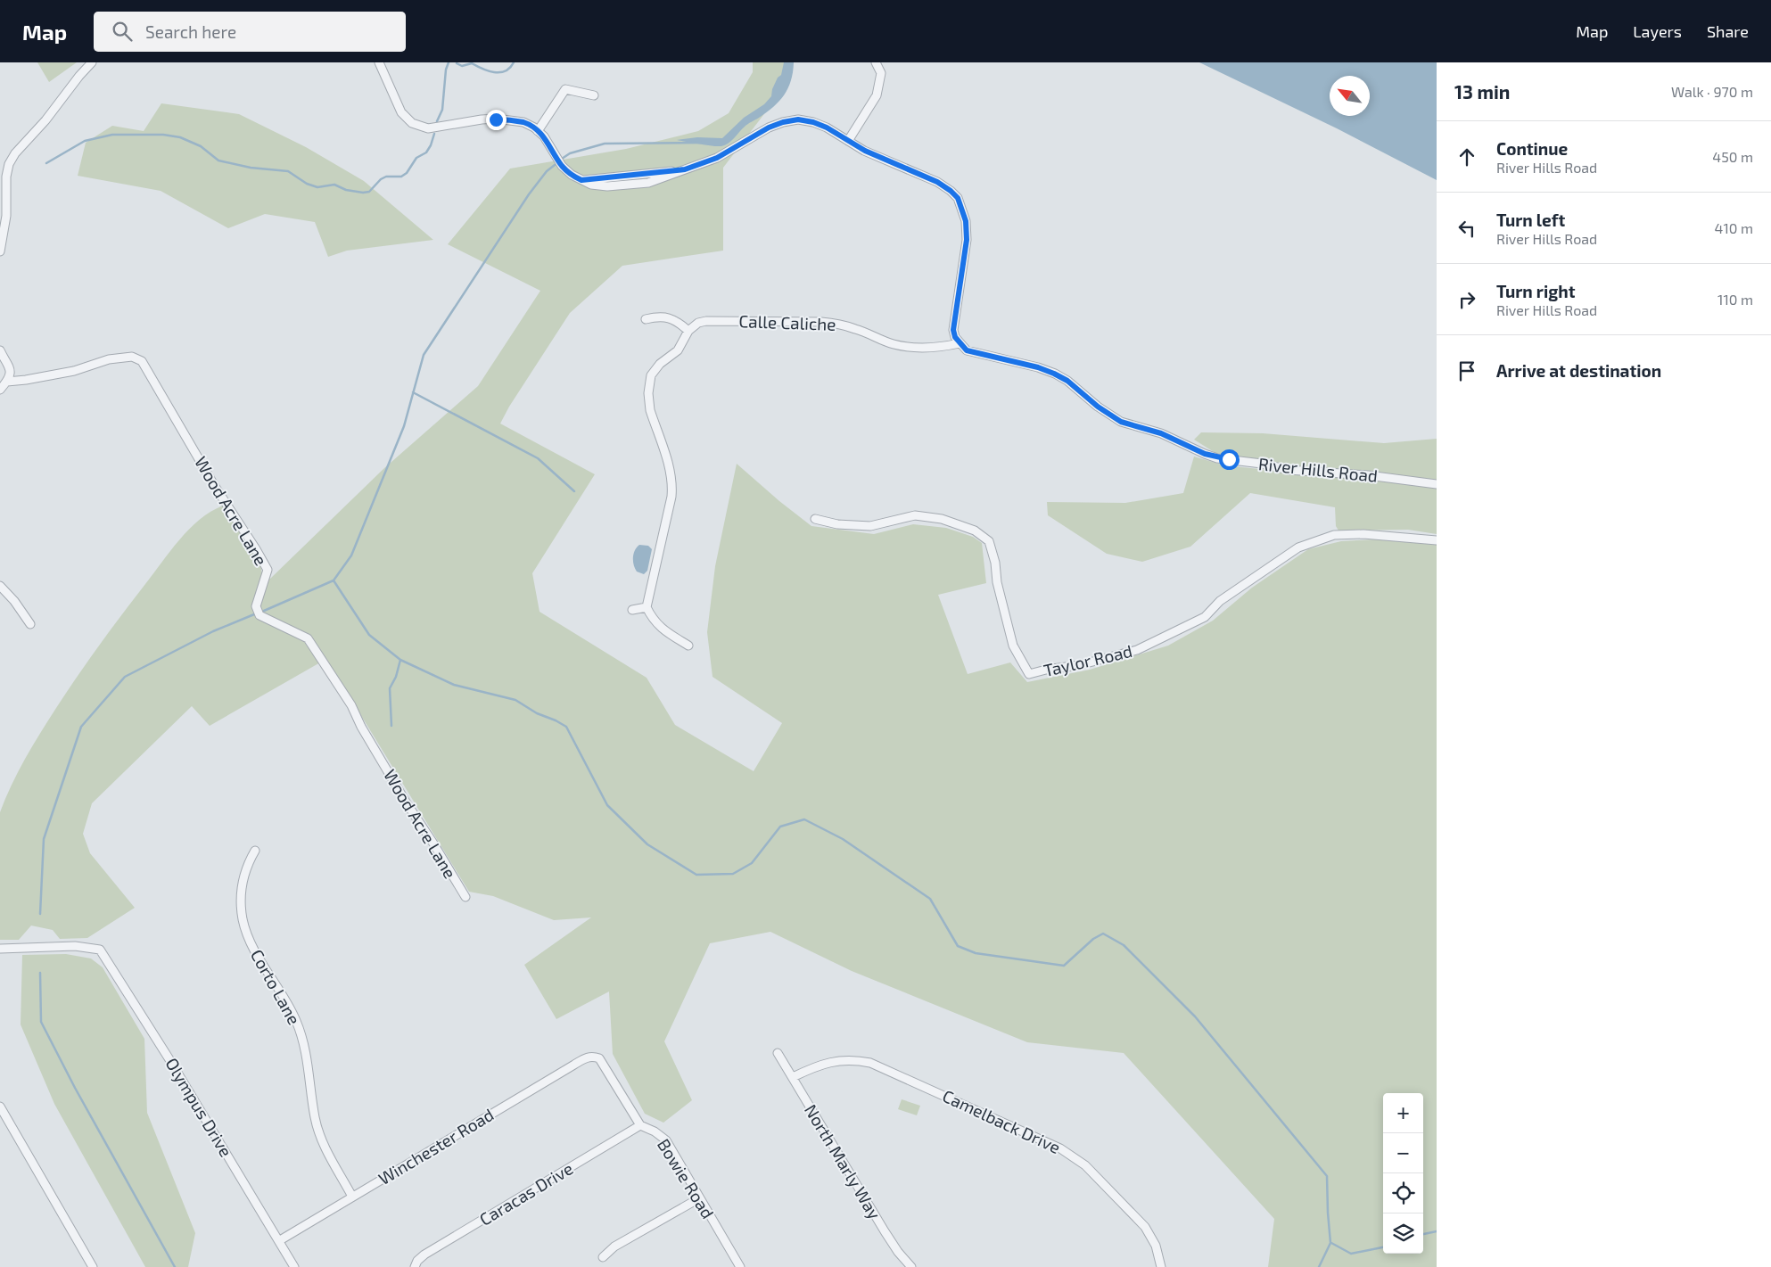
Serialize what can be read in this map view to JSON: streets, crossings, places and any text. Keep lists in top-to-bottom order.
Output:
{
  "streets": {
    "street": [
      "Calle Caliche",
      "River Hills Road",
      "Wood Acre Lane",
      "Taylor Road",
      "Corto Lane",
      "Olympus Drive",
      "Camelback Drive",
      "Winchester Road",
      "North Marly Way",
      "Bowie Road",
      "Caracas Drive"
    ]
  },
  "crossings": [
    ["Calle Caliche", "River Hills Road"],
    ["Corto Lane", "Winchester Road"],
    ["Olympus Drive", "Winchester Road"],
    ["Camelback Drive", "North Marly Way"],
    ["Winchester Road", "Bowie Road"],
    ["Bowie Road", "Caracas Drive"]
  ],
  "north": "top left",
  "page": {
    "header": "Map",
    "search": "Search here",
    "nav": ["Map", "Layers", "Share"],
    "heading": ["13 min", "Walk · 970 m"],
    "list": [
      ["Continue", "River Hills Road", "450 m"],
      ["Turn left", "River Hills Road", "410 m"],
      ["Turn right", "River Hills Road", "110 m"],
      "Arrive at destination"
    ],
    "map_buttons": ["+", "−"]
  }
}
